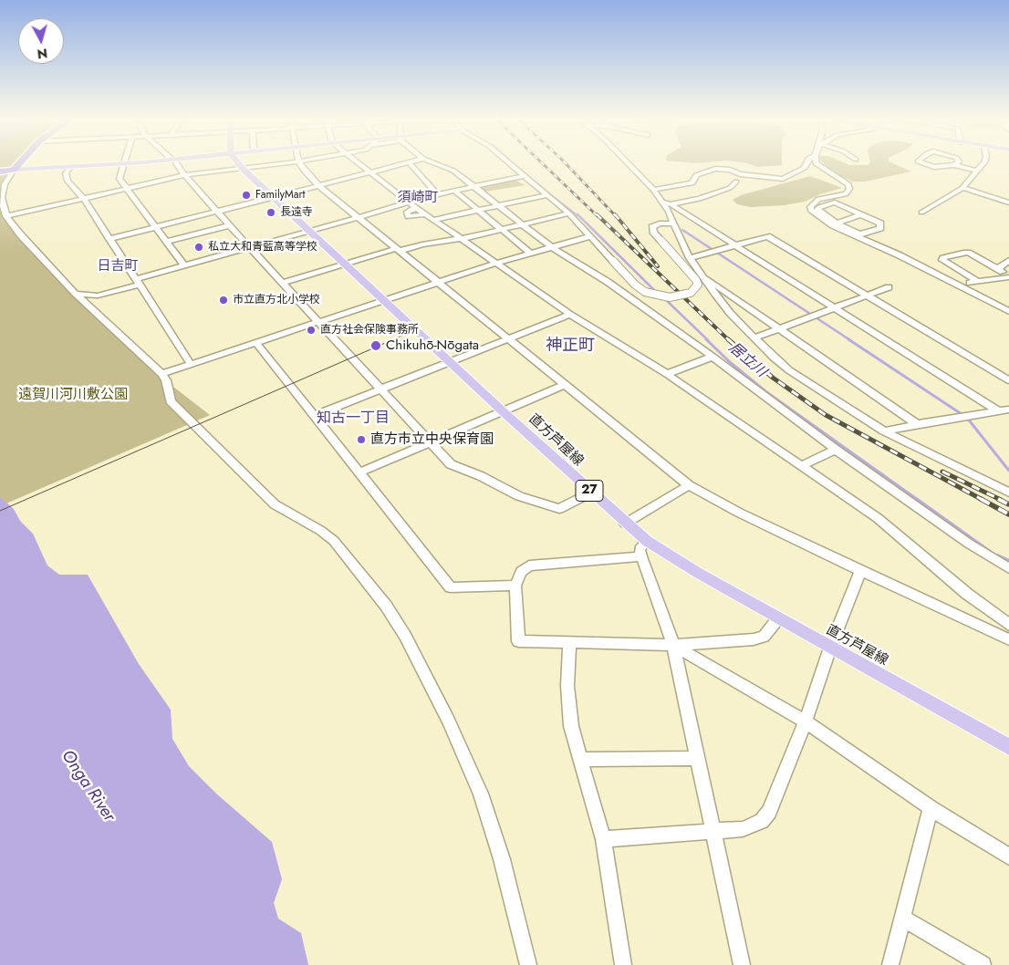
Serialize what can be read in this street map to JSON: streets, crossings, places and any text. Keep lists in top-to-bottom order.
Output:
{
  "streets": {
    "main road": ["直方芦屋線", "27"]
  },
  "districts": [
    "須崎町",
    "日吉町",
    "神正町",
    "知古一丁目"
  ],
  "water": ["居立川", "Onga River"],
  "parks": ["遠賀川河川敷公園"],
  "places": [
    "FamilyMart",
    "長遠寺",
    "私立大和青藍高等学校",
    "市立直方北小学校",
    "直方社会保険事務所",
    "Chikuhō-Nōgata",
    "直方市立中央保育園"
  ],
  "north": "bottom"
}
